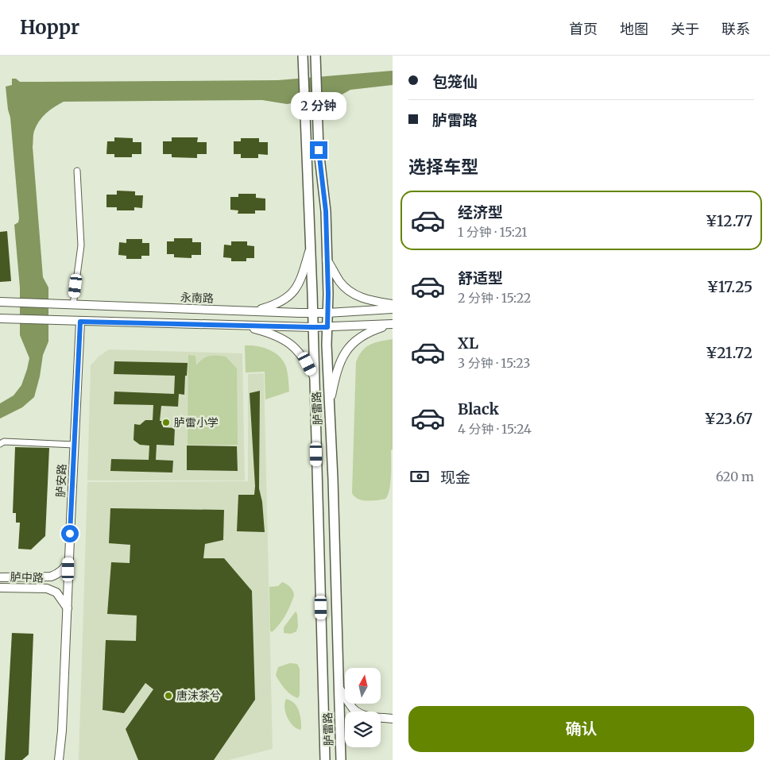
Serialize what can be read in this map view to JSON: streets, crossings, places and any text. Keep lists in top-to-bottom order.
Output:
{
  "streets": {
    "main road": [
      "永南路",
      "胪雷路",
      "胪安路",
      "胪中路"
    ]
  },
  "crossings": [
    ["永南路", "胪雷路"],
    ["胪安路", "胪中路"]
  ],
  "places": ["胪雷小学", "唐沫茶兮"],
  "north": "top",
  "page": {
    "header": "Hoppr",
    "nav": [
      "首页",
      "地图",
      "关于",
      "联系"
    ],
    "banner": ["包笼仙", "胪雷路"],
    "bubble": "2 分钟",
    "heading": "选择车型",
    "list": [
      {
        "name": "经济型",
        "note": "1 分钟 · 15:21",
        "value": "¥12.77"
      },
      {
        "name": "舒适型",
        "note": "2 分钟 · 15:22",
        "value": "¥17.25"
      },
      {
        "name": "XL",
        "note": "3 分钟 · 15:23",
        "value": "¥21.72"
      },
      {
        "name": "Black",
        "note": "4 分钟 · 15:24",
        "value": "¥23.67"
      }
    ],
    "pay": ["现金", "620 m"],
    "buttons": "确认"
  }
}
